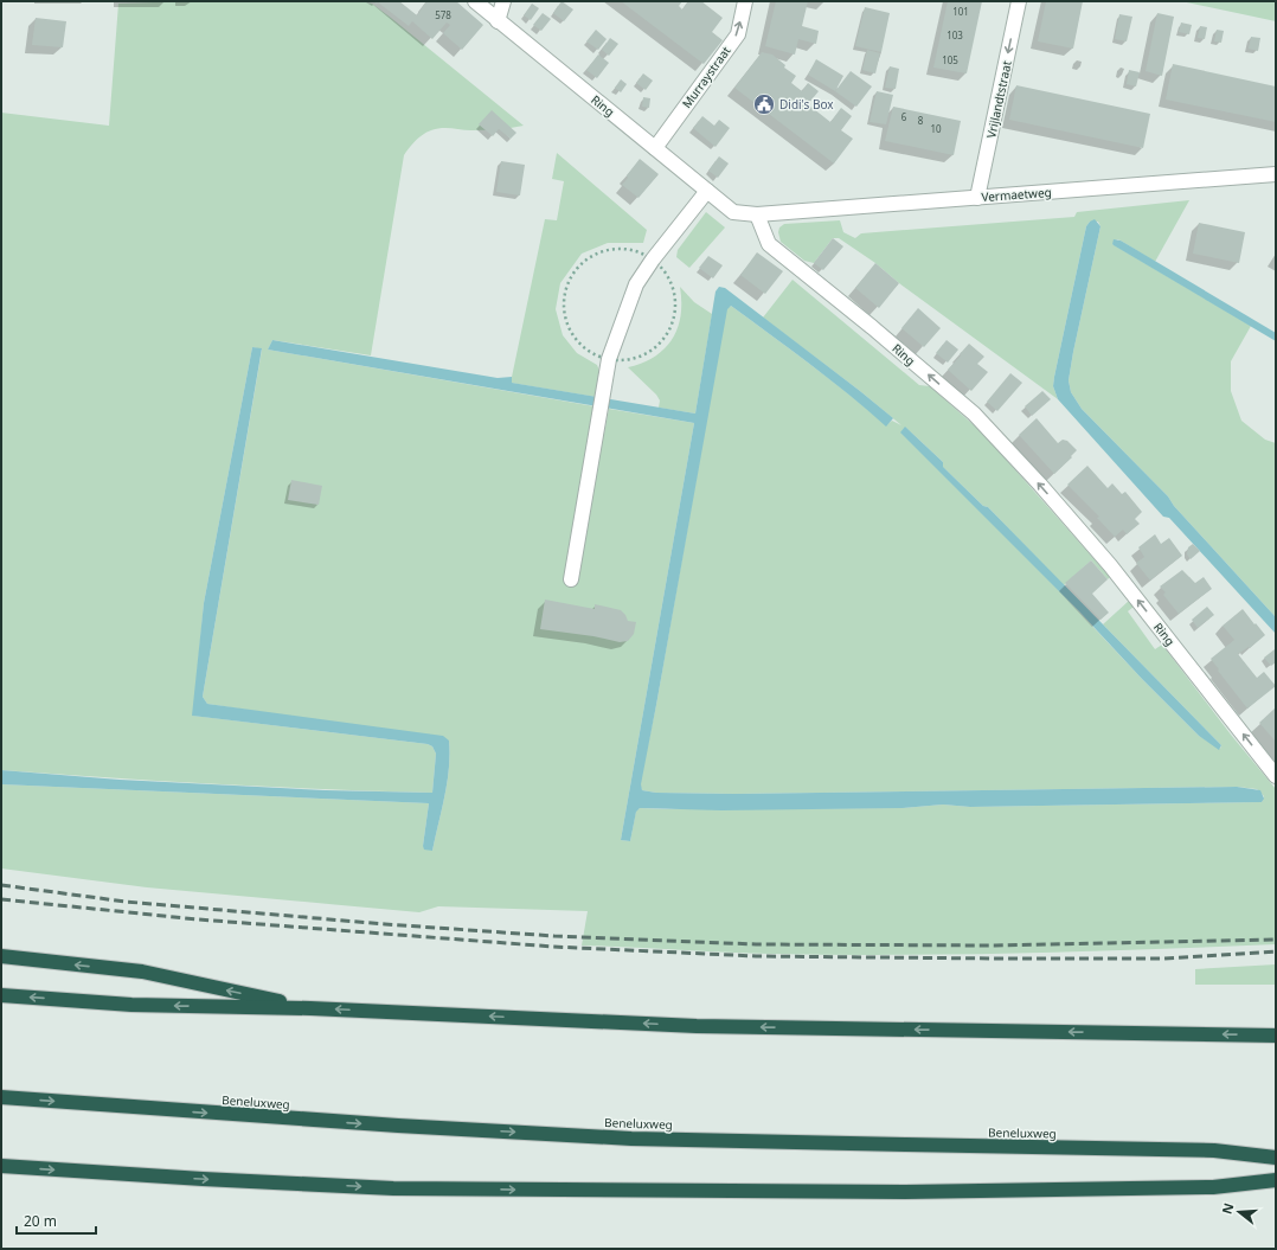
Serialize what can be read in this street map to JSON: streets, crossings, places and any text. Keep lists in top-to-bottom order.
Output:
{
  "streets": {
    "highway": ["Beneluxweg"],
    "street": [
      "Murraystraat",
      "Vrijlandtstraat",
      "Ring",
      "Vermaetweg"
    ]
  },
  "crossings": [
    ["Murraystraat", "Ring"],
    ["Vrijlandtstraat", "Vermaetweg"],
    ["Ring", "Vermaetweg"]
  ],
  "one_way": ["Murraystraat", "Vrijlandtstraat", "Ring"],
  "places": {
    "public building": ["Didi's Box"]
  },
  "house_numbers": [
    "101",
    "578",
    "103",
    "105",
    "6",
    "8",
    "10"
  ],
  "scale_bar": "20 m",
  "north": "left"
}
